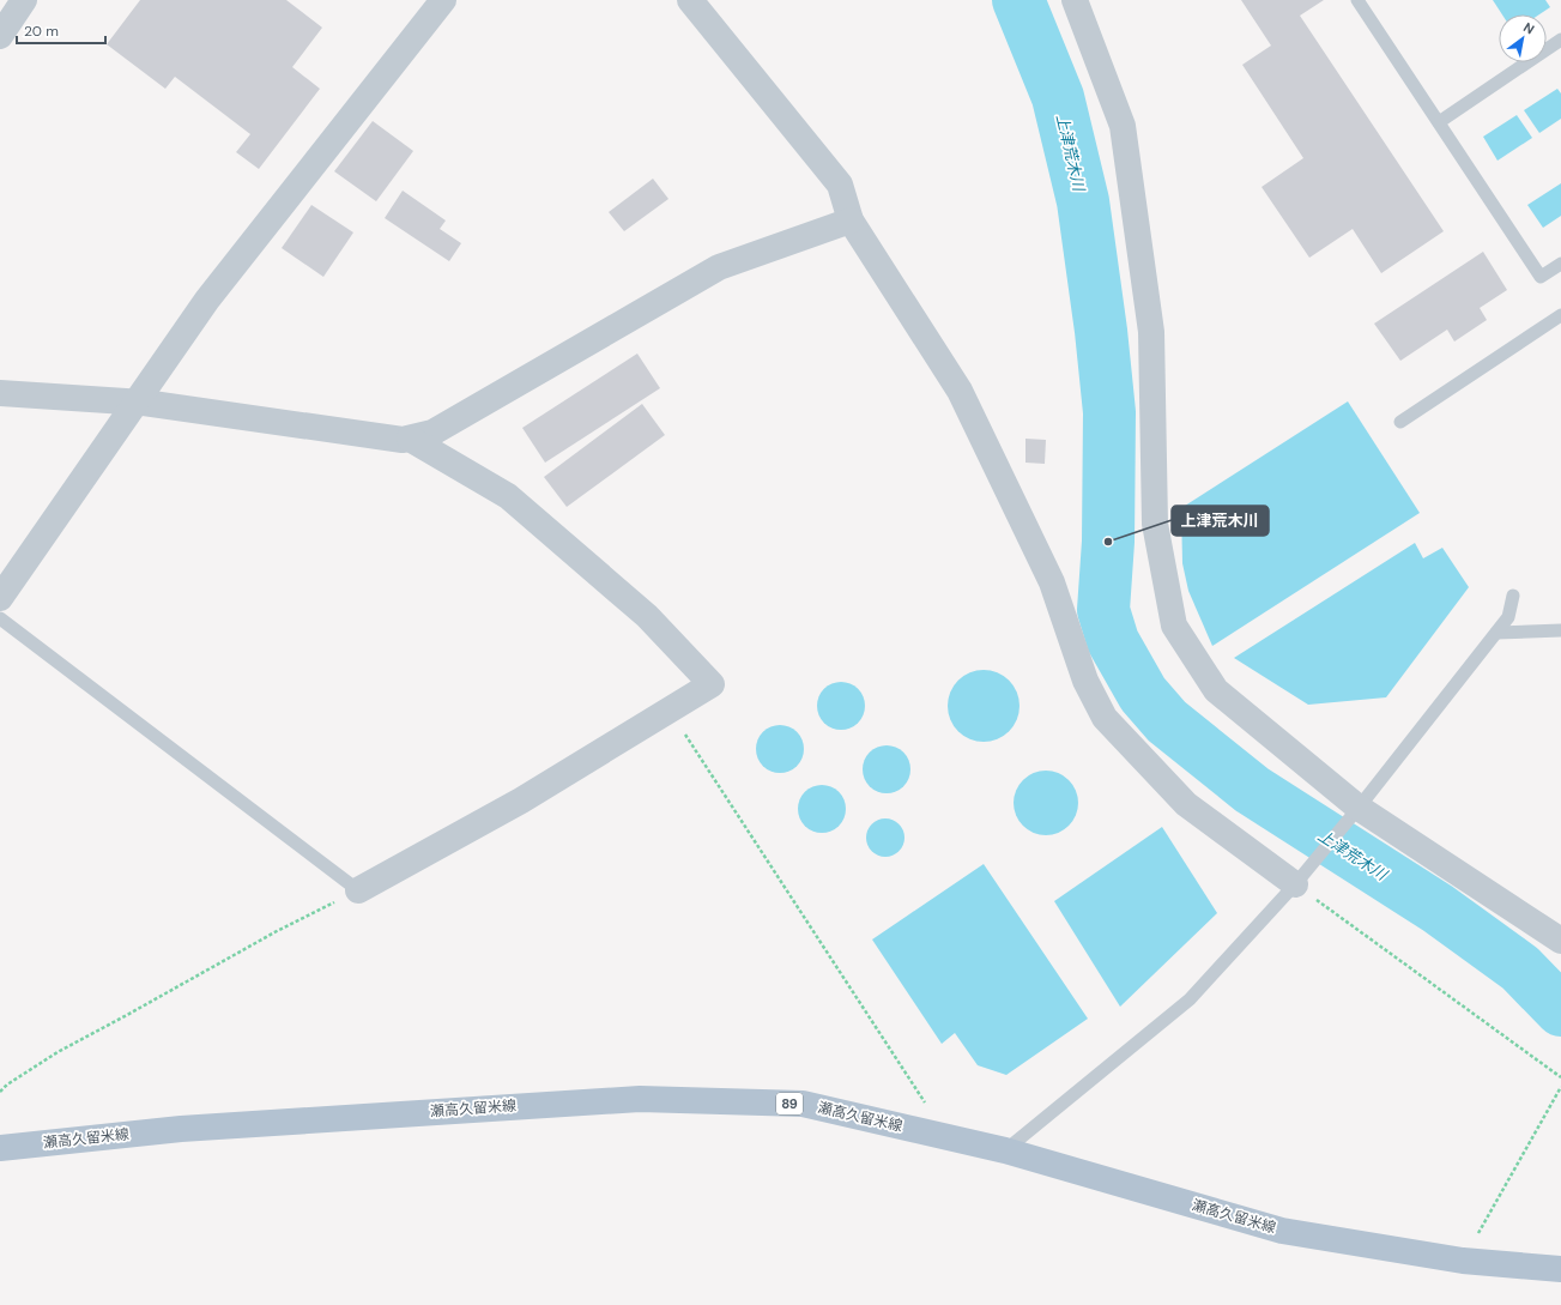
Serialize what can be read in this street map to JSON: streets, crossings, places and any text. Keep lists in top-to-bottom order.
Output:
{
  "streets": {
    "main road": ["89", "瀬高久留米線"]
  },
  "water": ["上津荒木川"],
  "places": ["上津荒木川"],
  "scale_bar": "20 m",
  "north": "top right"
}
